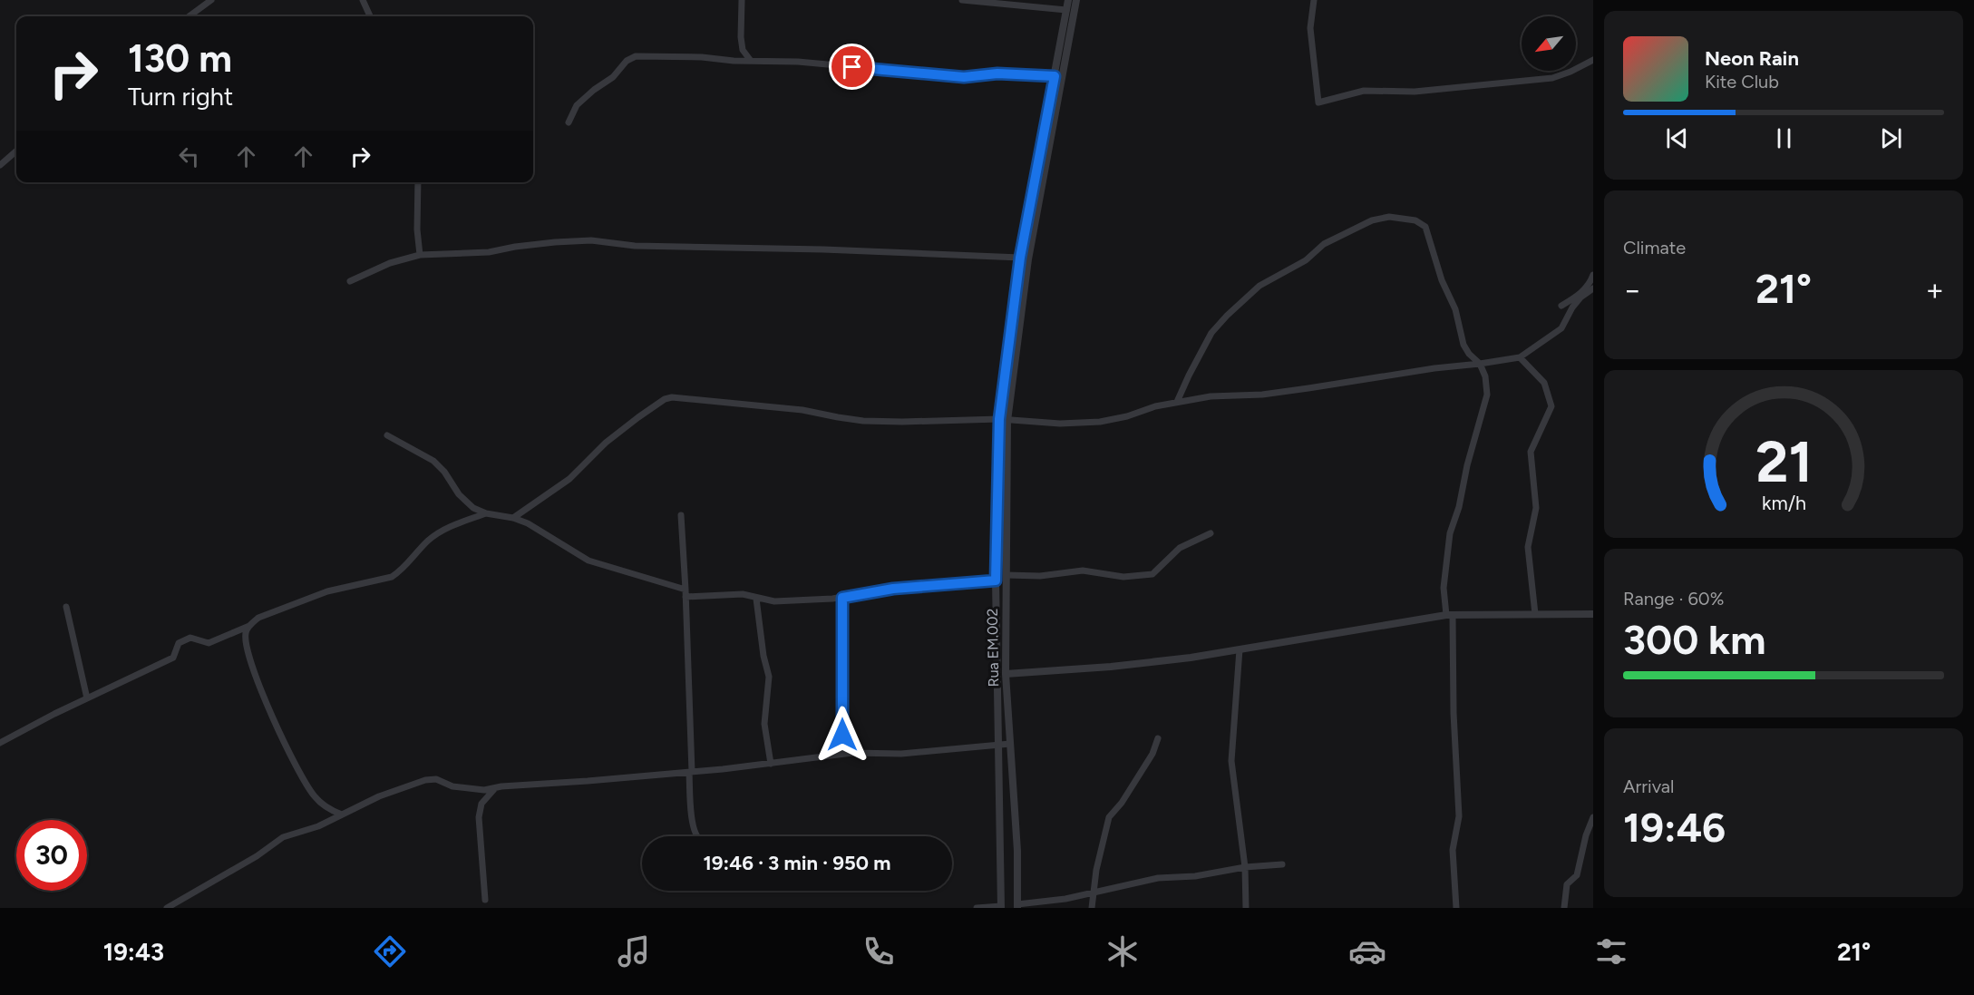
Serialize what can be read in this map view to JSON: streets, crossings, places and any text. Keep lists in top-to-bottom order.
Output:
{
  "streets": {
    "street": ["Rua EM.002"]
  },
  "north": "bottom left",
  "page": {
    "turn": ["130 m", "Turn right"],
    "song": ["Neon Rain", "Kite Club"],
    "tile": [
      "Climate",
      ["Range · 60%", "300 km"],
      ["Arrival", "19:46"]
    ],
    "heat": ["−", "21°", "+"],
    "limit": "30",
    "trip": "19:46 · 3 min · 950 m",
    "tabs": ["19:43", "21°"],
    "gauge": ["21", "km/h"]
  }
}
